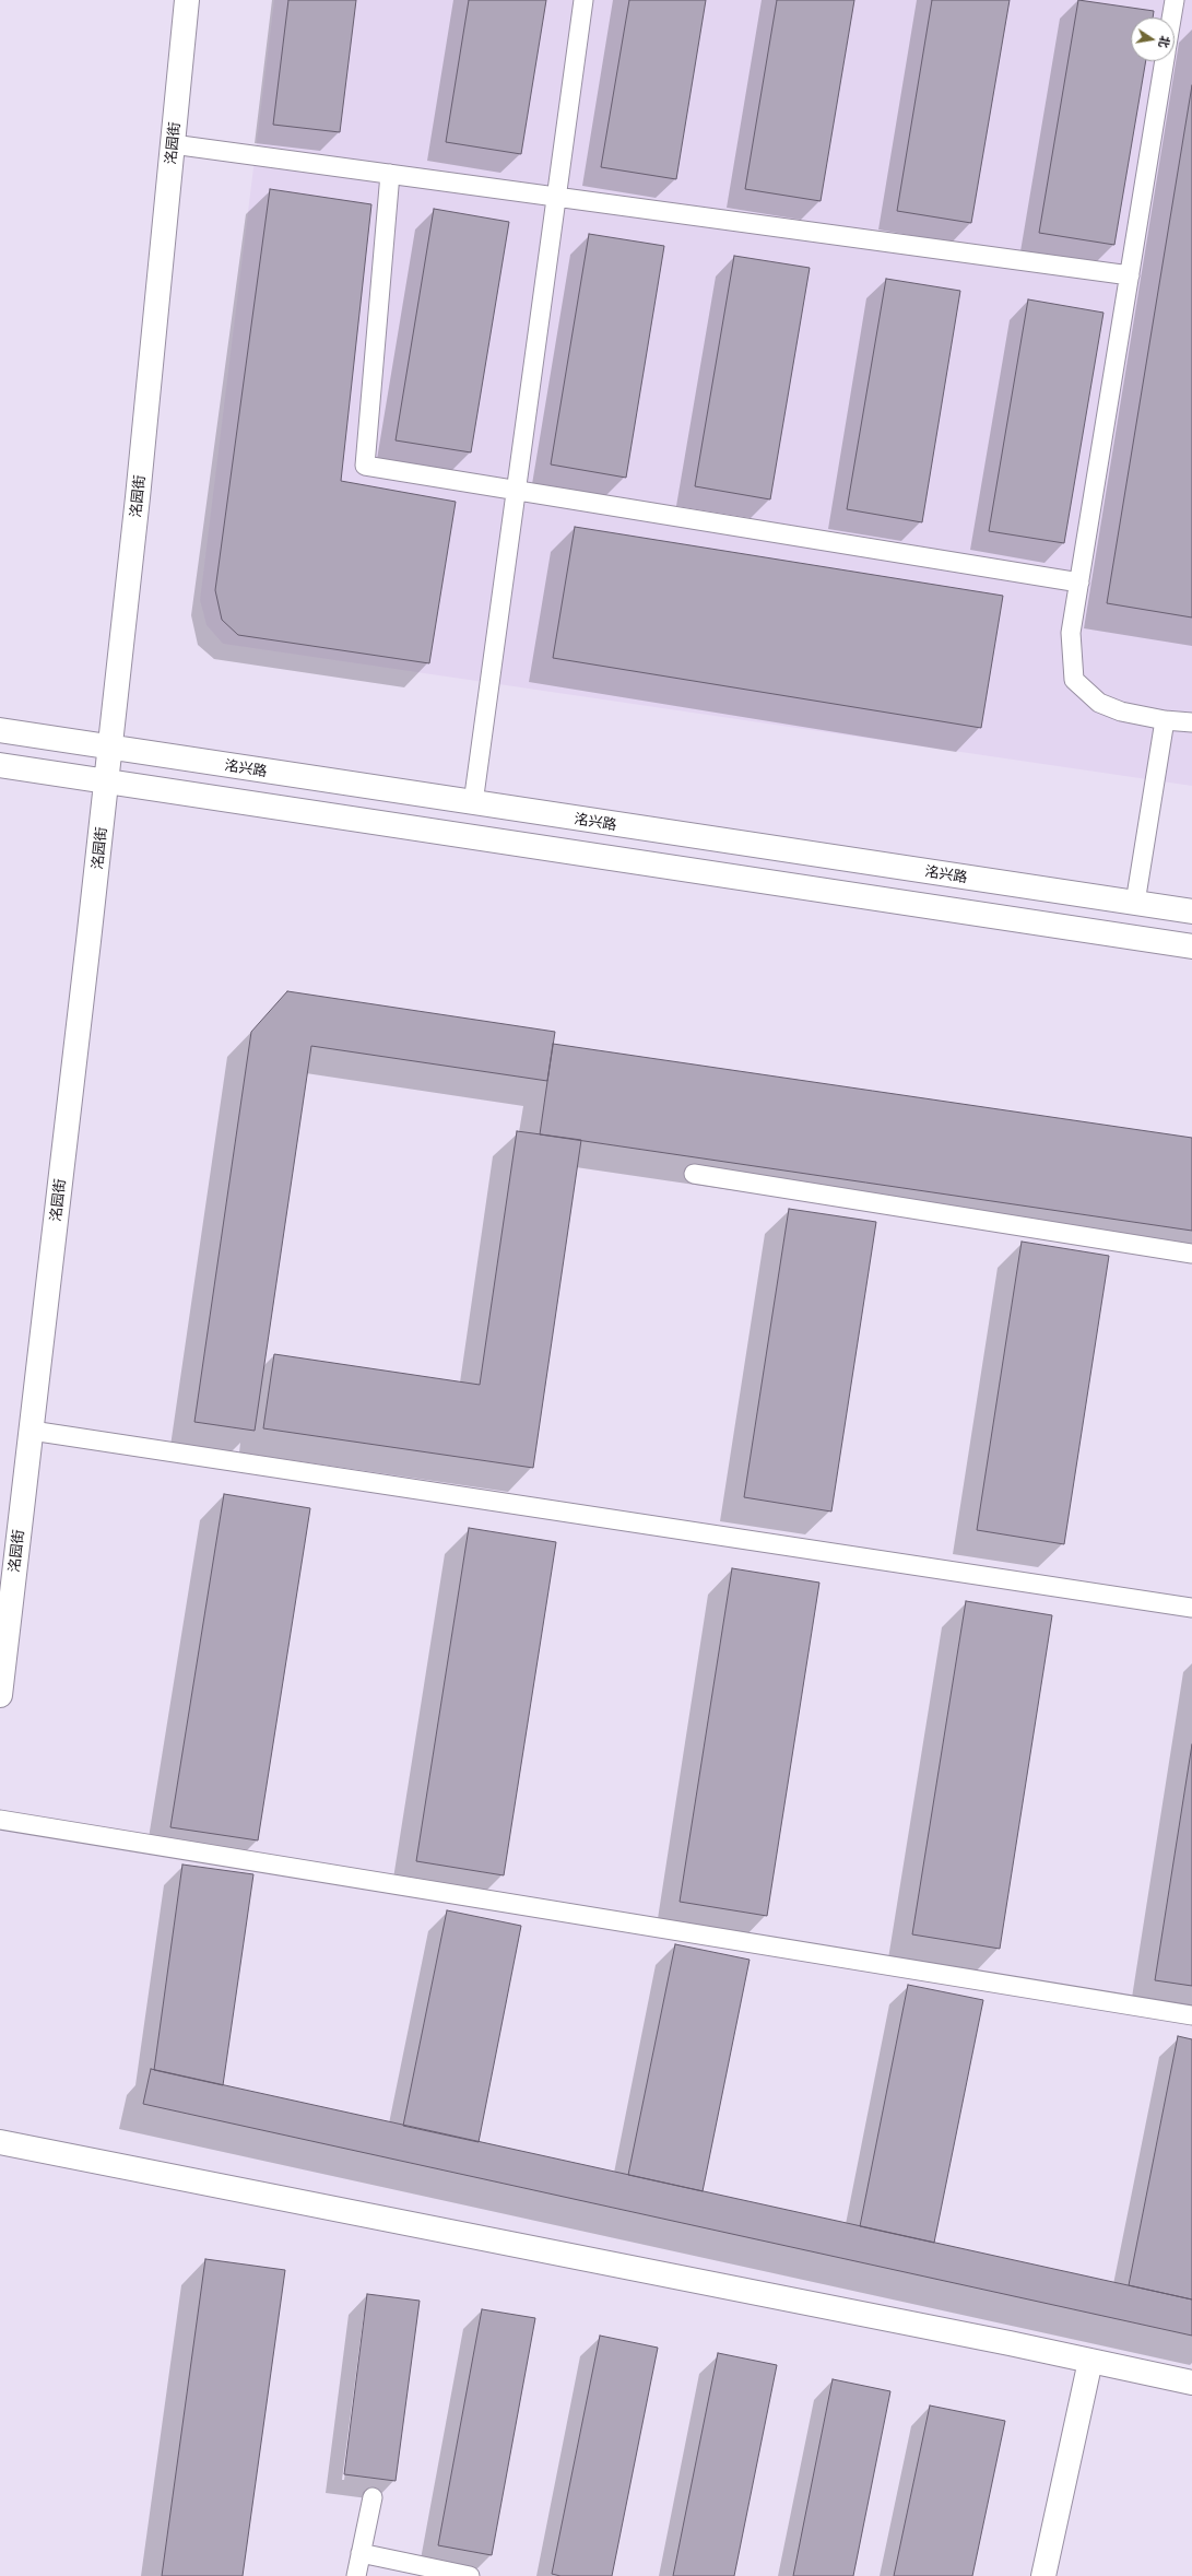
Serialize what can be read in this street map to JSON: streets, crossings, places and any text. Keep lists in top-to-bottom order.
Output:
{
  "streets": {
    "street": ["洺园街", "洺兴路"]
  },
  "crossings": [
    ["洺园街", "洺兴路"]
  ],
  "north": "right"
}
